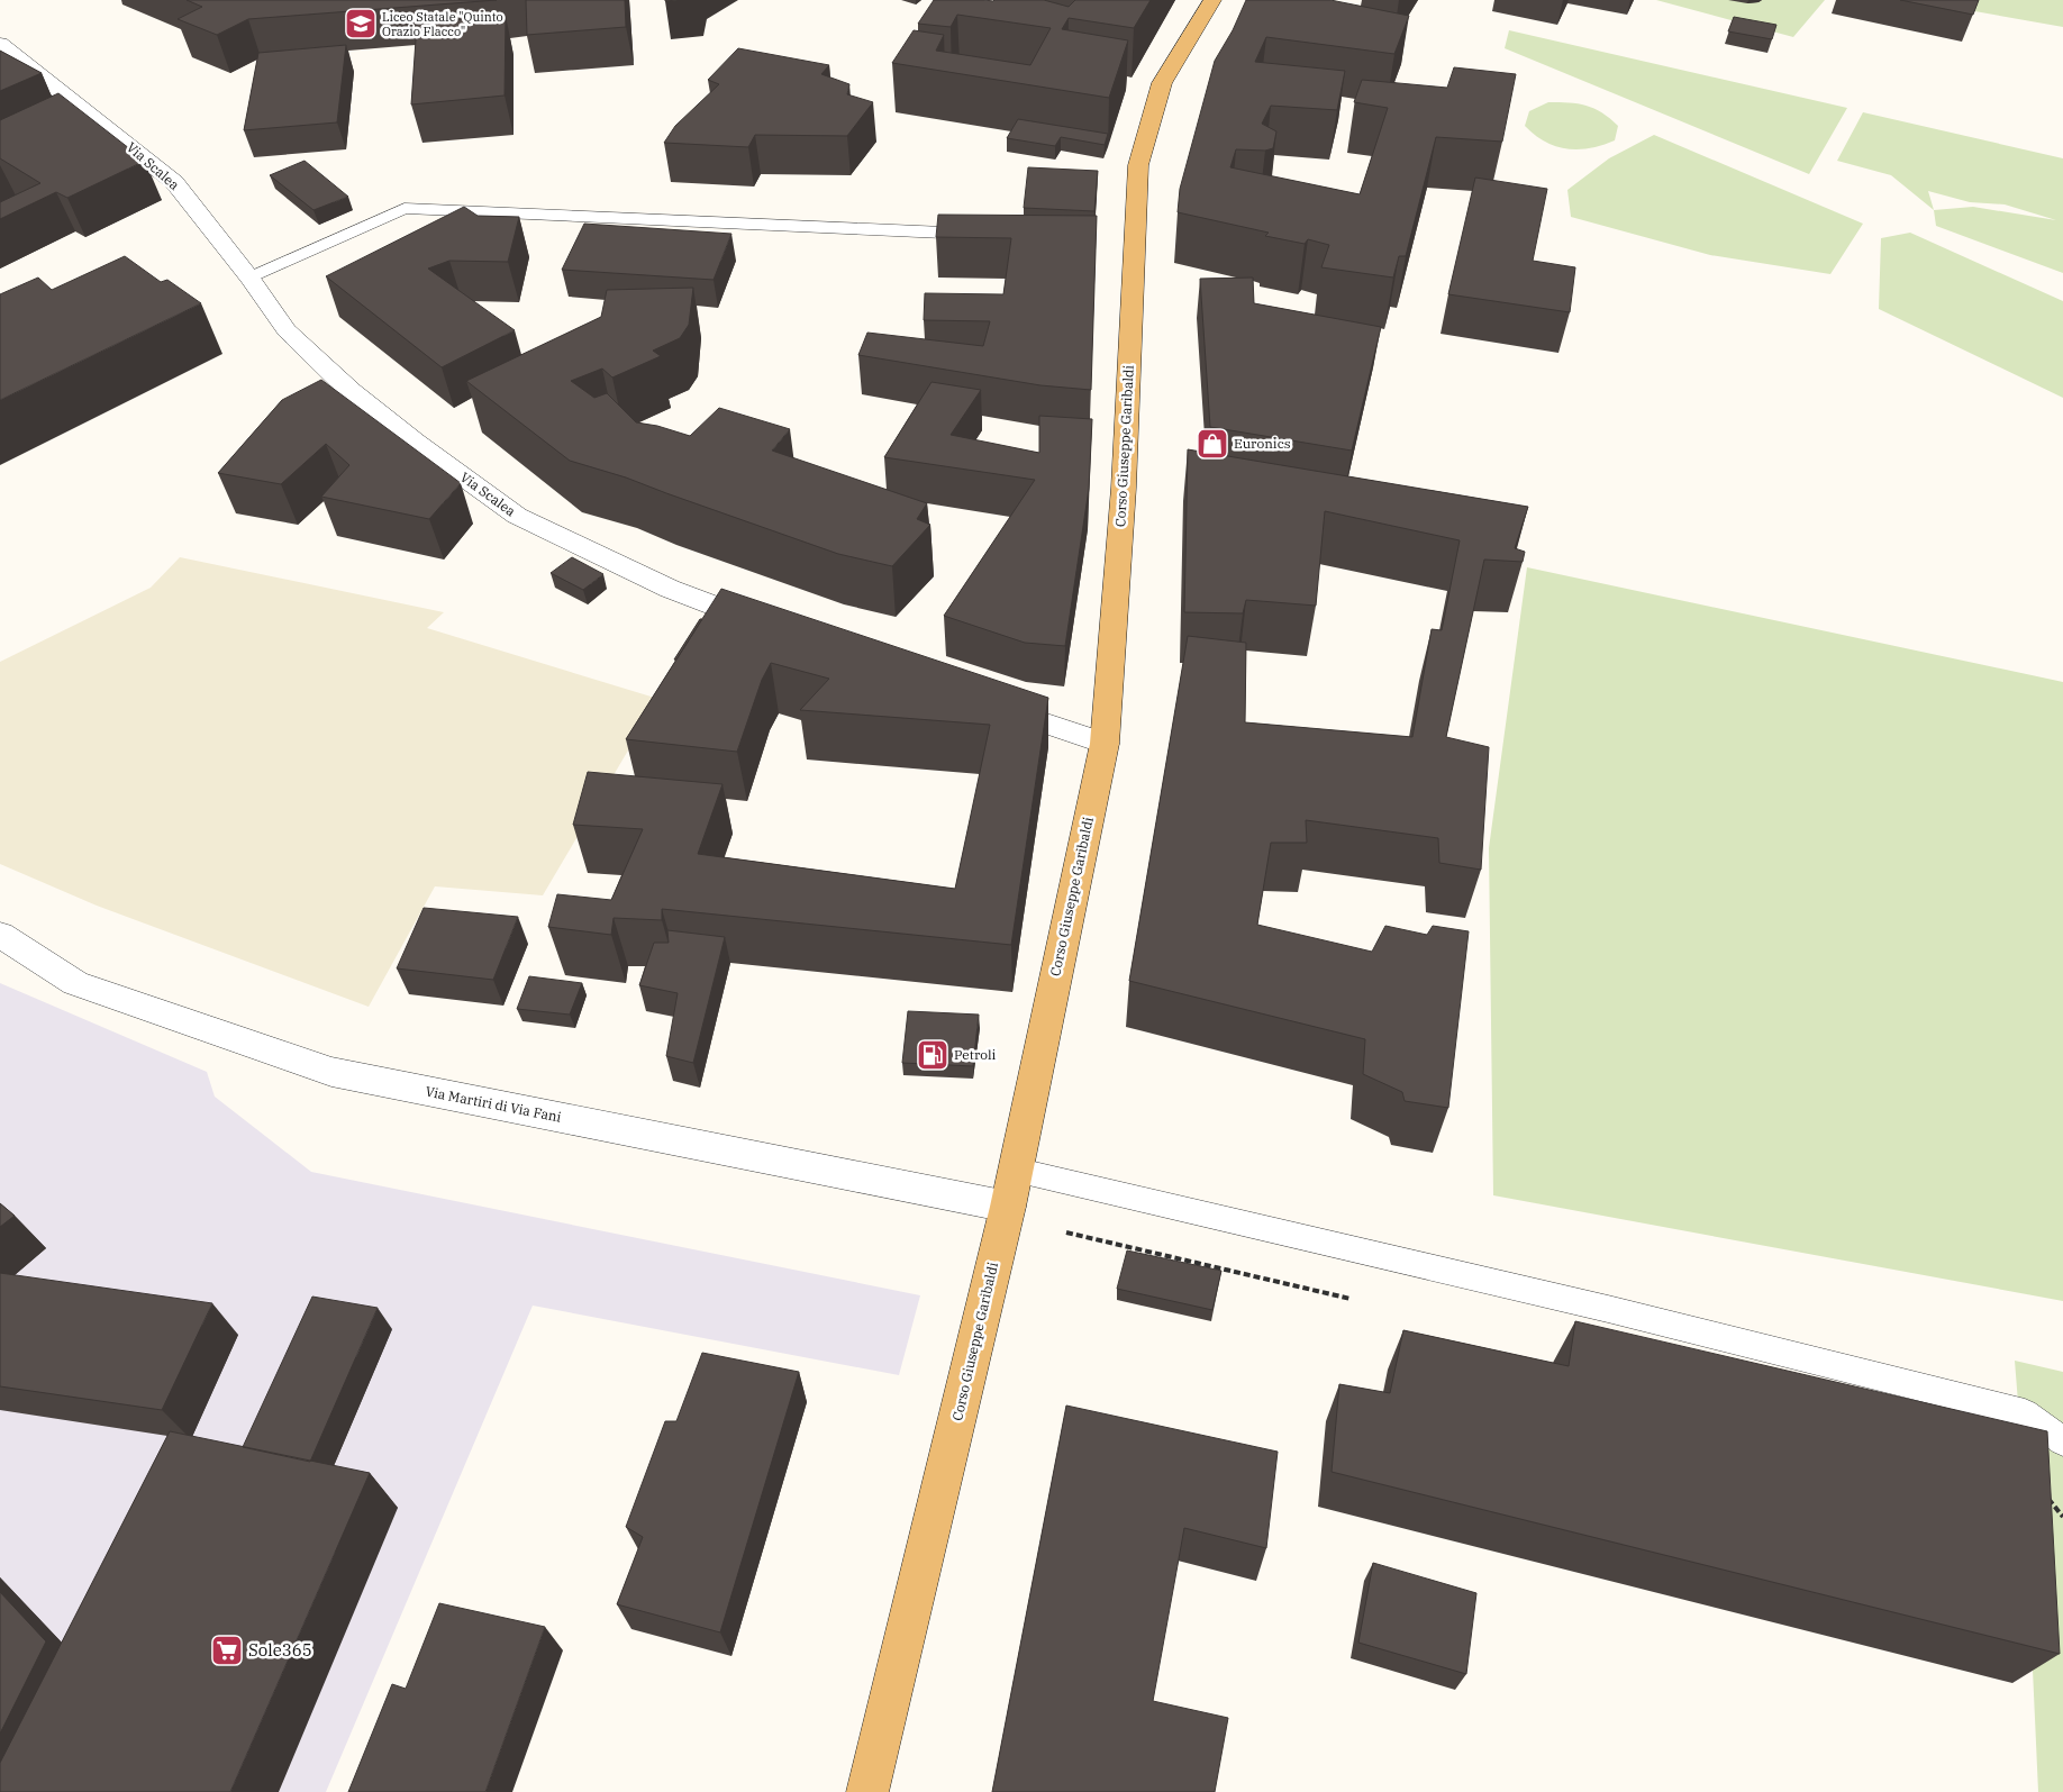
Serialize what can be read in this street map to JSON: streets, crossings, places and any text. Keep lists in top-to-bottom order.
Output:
{
  "streets": {
    "main road": ["Corso Giuseppe Garibaldi"],
    "street": ["Via Scalea", "Via Martiri di Via Fani"]
  },
  "crossings": [
    ["Corso Giuseppe Garibaldi", "Via Martiri di Via Fani"]
  ],
  "places": {
    "school or university": ["Liceo Statale \"Quinto Orazio Flacco\""],
    "shop": ["Euronics"],
    "fuel station": ["Petroli"],
    "supermarket": ["Sole365"]
  }
}
